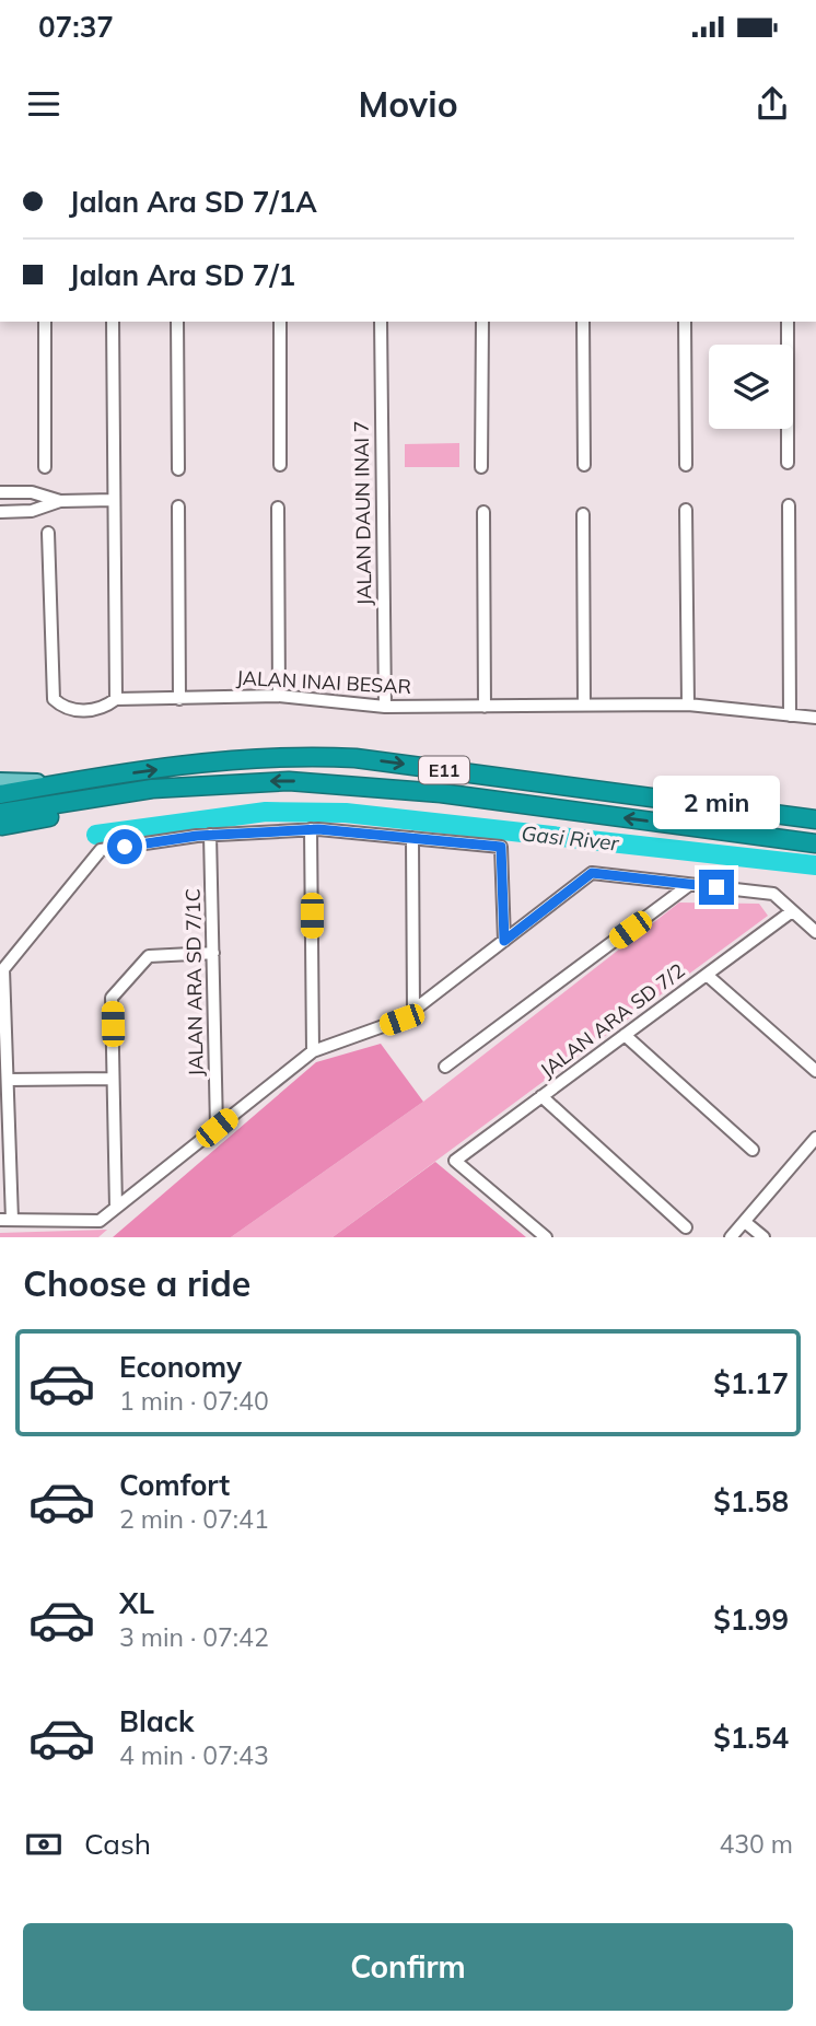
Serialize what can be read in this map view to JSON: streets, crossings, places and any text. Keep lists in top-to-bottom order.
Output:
{
  "streets": {
    "highway": ["E11"],
    "street": [
      "JALAN DAUN INAI 7",
      "JALAN INAI BESAR",
      "JALAN ARA SD 7/1C",
      "JALAN ARA SD 7/2"
    ]
  },
  "crossings": [
    ["JALAN DAUN INAI 7", "JALAN INAI BESAR"]
  ],
  "water": ["Gasi River"],
  "page": {
    "status": "07:37",
    "header": "Movio",
    "banner": ["Jalan Ara SD 7/1A", "Jalan Ara SD 7/1"],
    "bubble": "2 min",
    "heading": "Choose a ride",
    "list": [
      {
        "name": "Economy",
        "note": "1 min · 07:40",
        "value": "$1.17"
      },
      {
        "name": "Comfort",
        "note": "2 min · 07:41",
        "value": "$1.58"
      },
      {
        "name": "XL",
        "note": "3 min · 07:42",
        "value": "$1.99"
      },
      {
        "name": "Black",
        "note": "4 min · 07:43",
        "value": "$1.54"
      }
    ],
    "pay": ["Cash", "430 m"],
    "buttons": "Confirm"
  }
}
